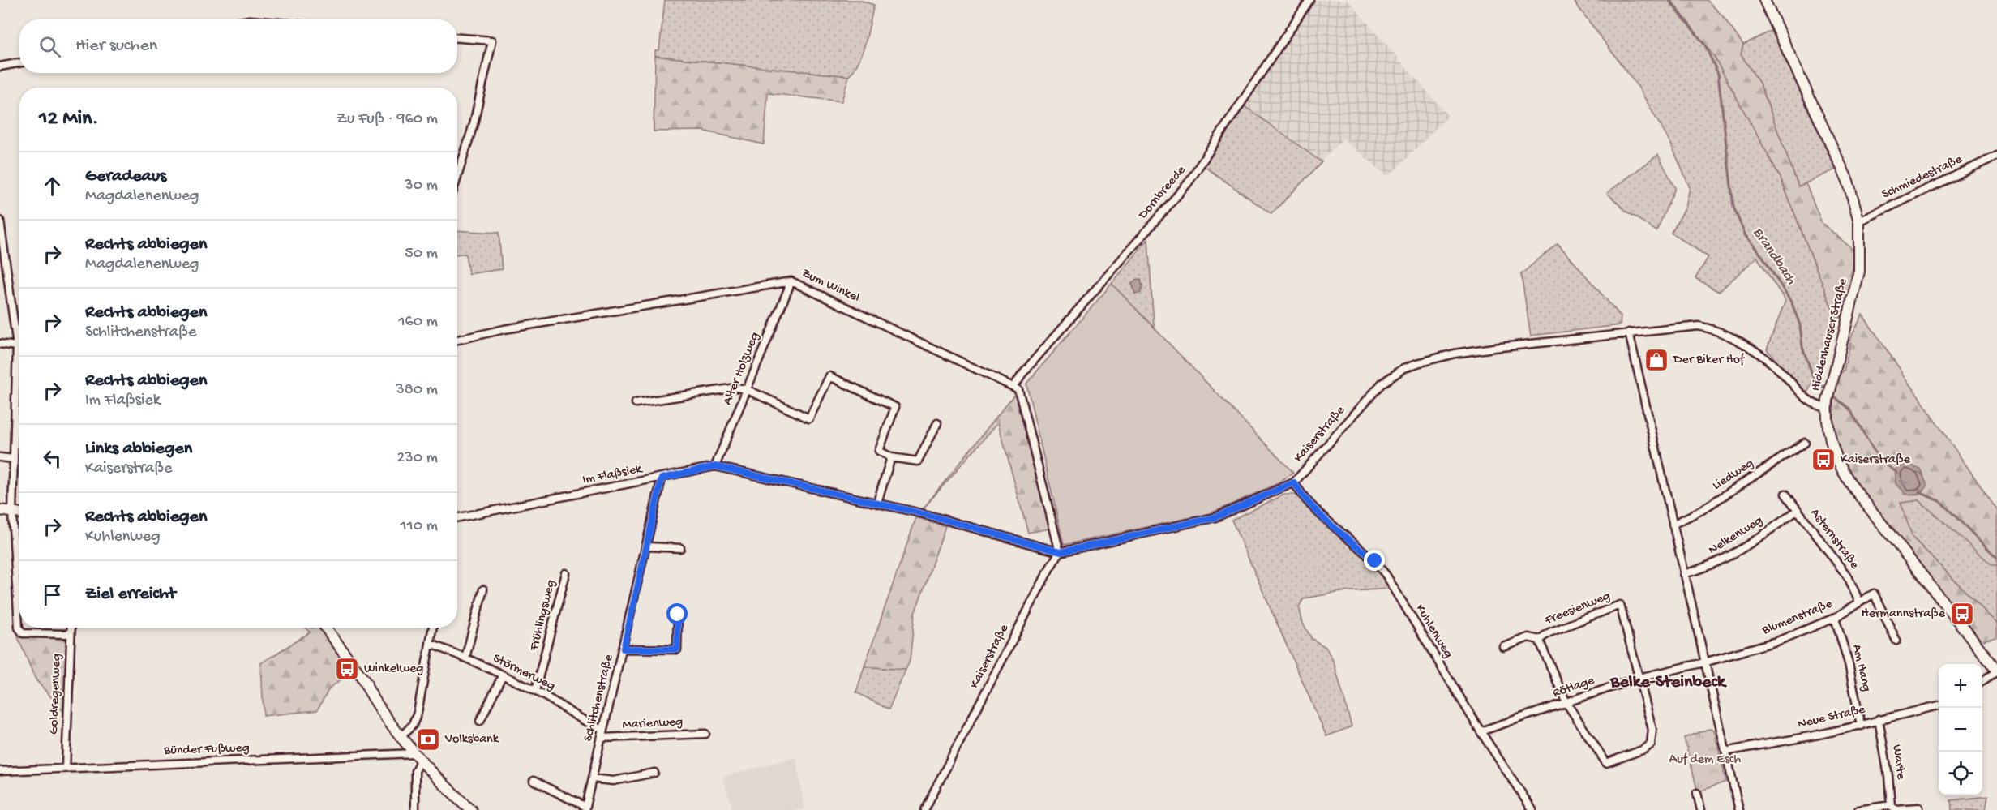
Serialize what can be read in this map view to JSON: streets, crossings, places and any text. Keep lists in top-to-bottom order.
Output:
{
  "streets": {
    "main road": ["Hiddenhauser Straße"],
    "street": [
      "Schmiedestraße",
      "Dornbreede",
      "Zum Winkel",
      "Alter Holzweg",
      "Kaiserstraße",
      "Im Flaßsiek",
      "Liedweg",
      "Nelkenweg",
      "Asternstraße",
      "Freesienweg",
      "Frühlingsweg",
      "Blumenstraße",
      "Kuhlenweg",
      "Am Hang",
      "Störmerweg",
      "Rötlage",
      "Goldregenweg",
      "Schlitchenstraße",
      "Neue Straße",
      "Marienweg",
      "Bünder Fußweg",
      "Warte"
    ]
  },
  "crossings": [
    ["Schmiedestraße", "Hiddenhauser Straße"],
    ["Dornbreede", "Zum Winkel"],
    ["Zum Winkel", "Alter Holzweg"],
    ["Hiddenhauser Straße", "Kaiserstraße"],
    ["Alter Holzweg", "Im Flaßsiek"],
    ["Kaiserstraße", "Im Flaßsiek"],
    ["Kaiserstraße", "Kuhlenweg"],
    ["Im Flaßsiek", "Schlitchenstraße"],
    ["Nelkenweg", "Asternstraße"],
    ["Asternstraße", "Blumenstraße"],
    ["Freesienweg", "Rötlage"],
    ["Frühlingsweg", "Störmerweg"],
    ["Blumenstraße", "Am Hang"],
    ["Blumenstraße", "Rötlage"],
    ["Kuhlenweg", "Rötlage"],
    ["Am Hang", "Neue Straße"],
    ["Störmerweg", "Schlitchenstraße"],
    ["Goldregenweg", "Bünder Fußweg"],
    ["Schlitchenstraße", "Marienweg"],
    ["Neue Straße", "Warte"]
  ],
  "districts": ["Belke-Steinbeck"],
  "water": ["Brandbach"],
  "parks": ["Auf dem Esch"],
  "places": {
    "shop": ["Der Biker Hof"],
    "bus stop": ["Kaiserstraße", "Hermannstraße", "Winkelweg"],
    "bank": ["Volksbank"]
  },
  "page": {
    "search": "Hier suchen",
    "heading": ["12 Min.", "Zu Fuß · 960 m"],
    "list": [
      ["Geradeaus", "Magdalenenweg", "30 m"],
      ["Rechts abbiegen", "Magdalenenweg", "50 m"],
      ["Rechts abbiegen", "Schlitchenstraße", "160 m"],
      ["Rechts abbiegen", "Im Flaßsiek", "380 m"],
      ["Links abbiegen", "Kaiserstraße", "230 m"],
      ["Rechts abbiegen", "Kuhlenweg", "110 m"],
      "Ziel erreicht"
    ],
    "map_buttons": ["+", "−"]
  }
}
